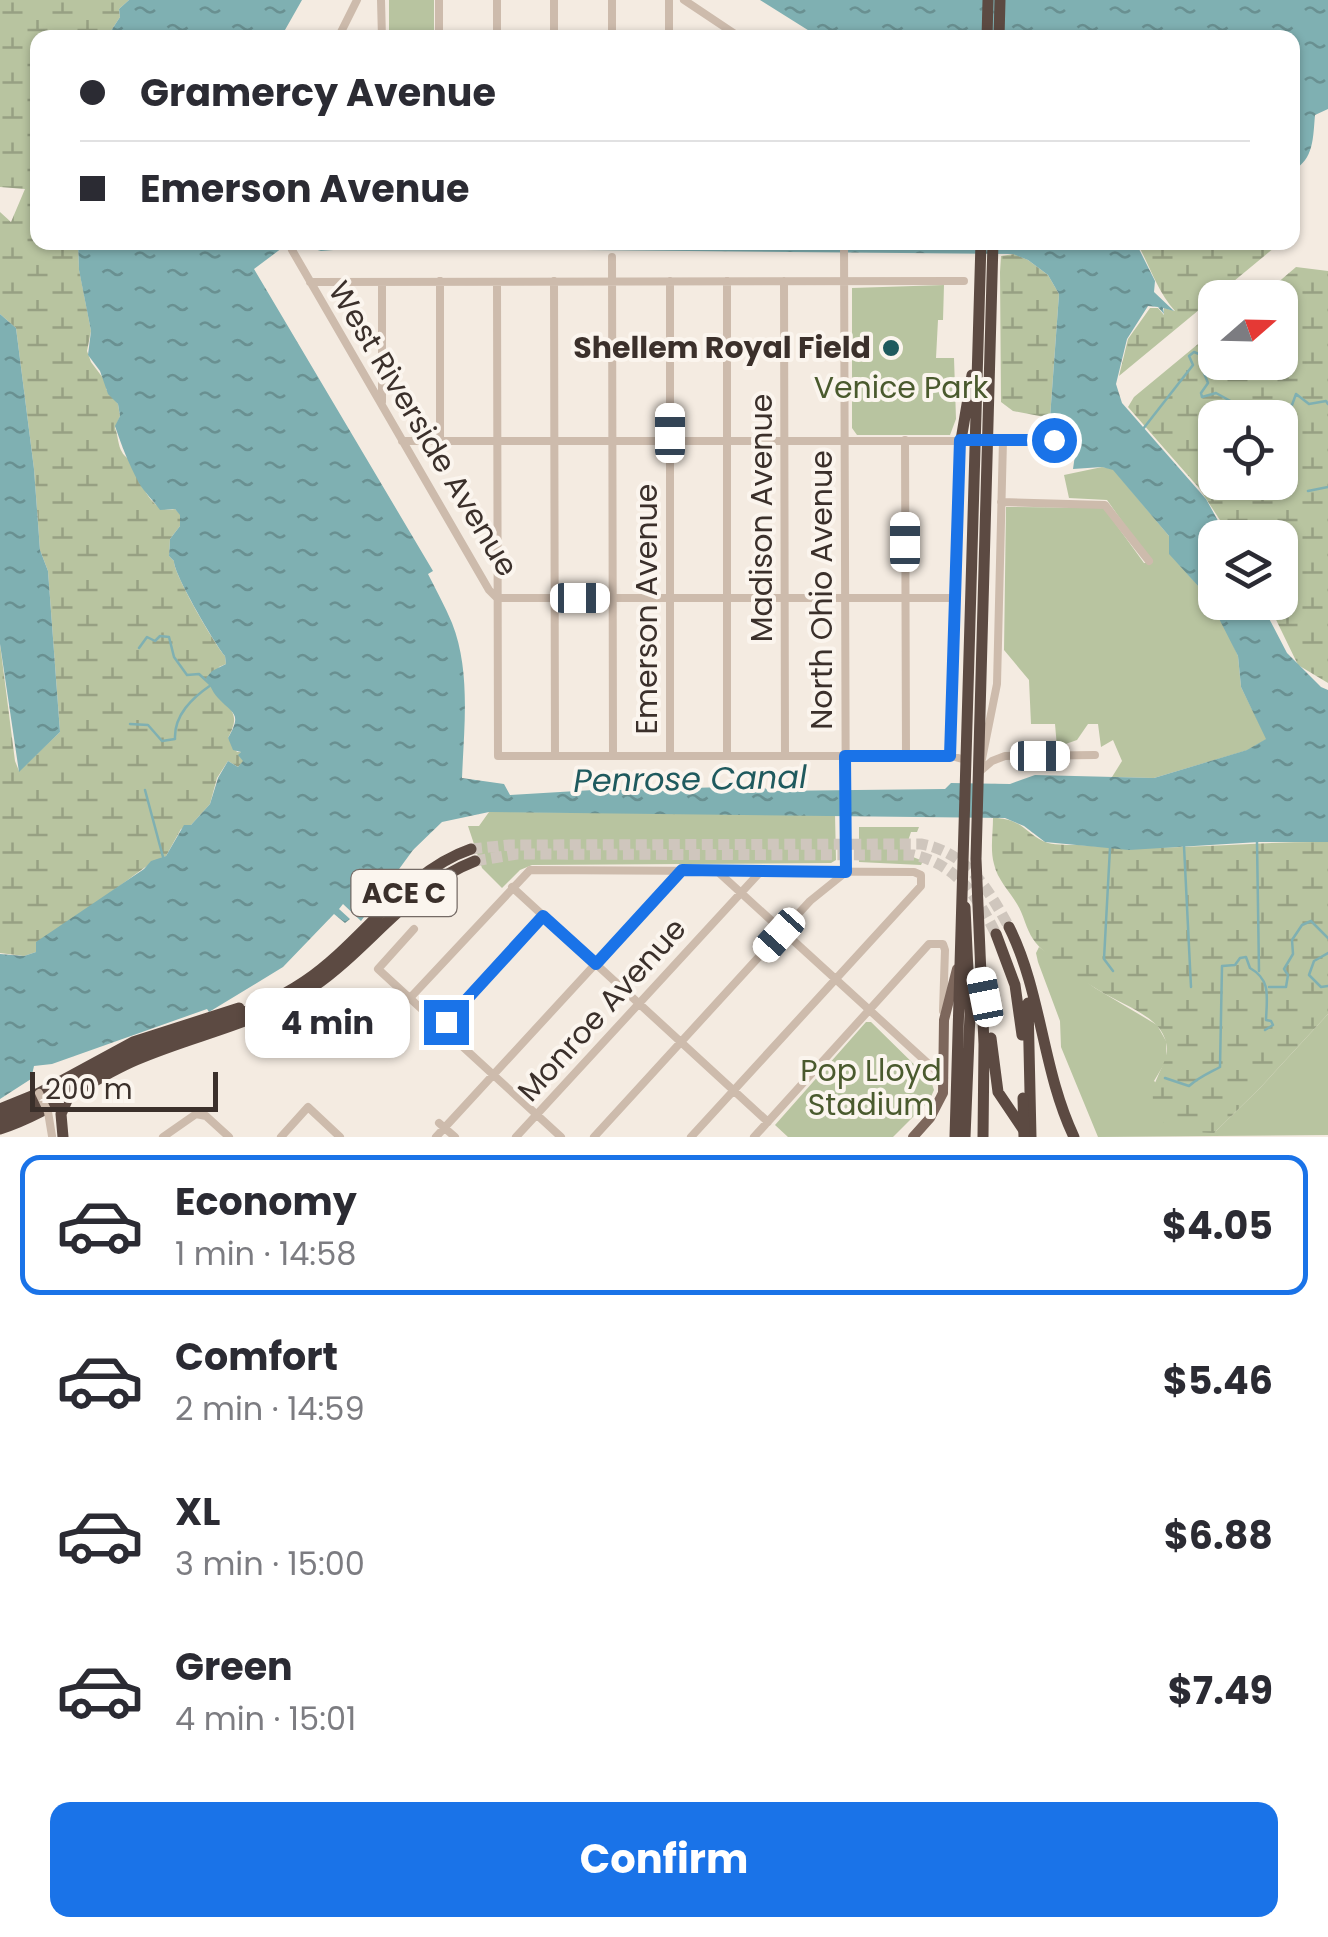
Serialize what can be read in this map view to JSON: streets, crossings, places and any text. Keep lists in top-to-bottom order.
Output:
{
  "streets": {
    "highway": ["ACE C"],
    "street": [
      "West Riverside Avenue",
      "Madison Avenue",
      "North Ohio Avenue",
      "Emerson Avenue",
      "Monroe Avenue"
    ]
  },
  "water": ["Penrose Canal"],
  "parks": ["Venice Park", "Pop Lloyd Stadium"],
  "places": ["Shellem Royal Field"],
  "scale_bar": "200 m",
  "north": "right",
  "page": {
    "banner": ["Gramercy Avenue", "Emerson Avenue"],
    "bubble": "4 min",
    "scale": "200 m",
    "list": [
      {
        "name": "Economy",
        "note": "1 min · 14:58",
        "value": "$4.05"
      },
      {
        "name": "Comfort",
        "note": "2 min · 14:59",
        "value": "$5.46"
      },
      {
        "name": "XL",
        "note": "3 min · 15:00",
        "value": "$6.88"
      },
      {
        "name": "Green",
        "note": "4 min · 15:01",
        "value": "$7.49"
      }
    ],
    "buttons": "Confirm"
  }
}
